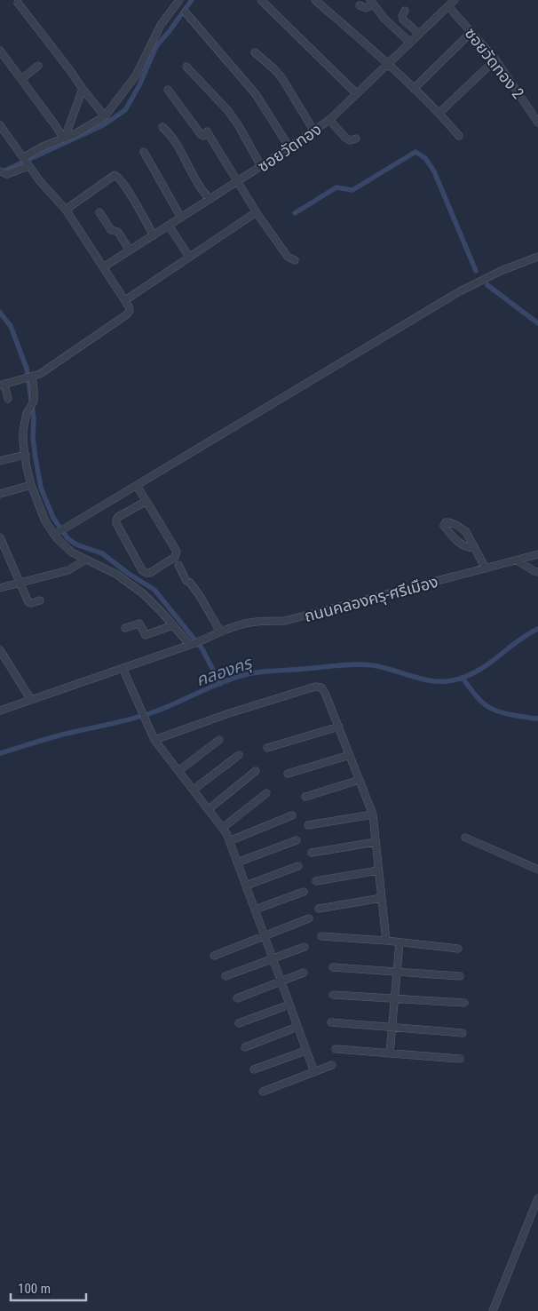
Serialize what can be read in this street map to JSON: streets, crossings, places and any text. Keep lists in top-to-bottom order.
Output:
{
  "streets": {
    "street": ["ซอยวัดทอง 2", "ซอยวัดทอง", "ถนนคลองครุ-ศรีเมือง"]
  },
  "crossings": [
    ["ซอยวัดทอง 2", "ซอยวัดทอง"]
  ],
  "water": ["คลองครุ"],
  "scale_bar": "100 m"
}
